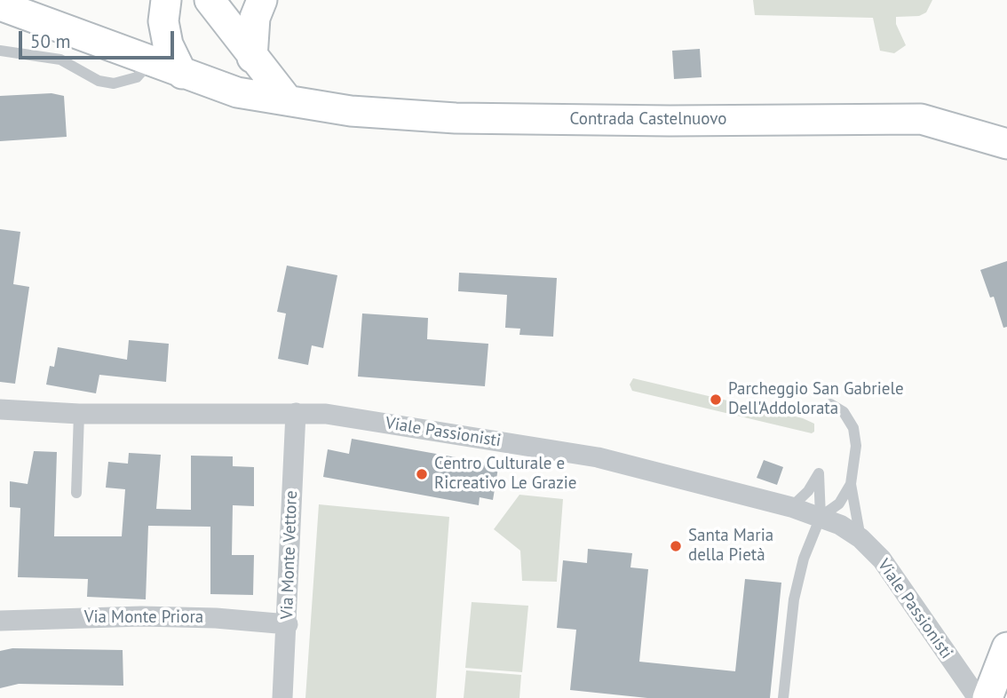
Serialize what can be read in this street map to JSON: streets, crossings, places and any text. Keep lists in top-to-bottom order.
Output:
{
  "streets": {
    "main road": ["Contrada Castelnuovo"],
    "street": ["Viale Passionisti", "Via Monte Vettore", "Via Monte Priora"]
  },
  "crossings": [
    ["Viale Passionisti", "Via Monte Vettore"],
    ["Via Monte Vettore", "Via Monte Priora"]
  ],
  "places": ["Parcheggio San Gabriele Dell'Addolorata", "Centro Culturale e Ricreativo Le Grazie", "Santa Maria della Pietà"],
  "scale_bar": "50 m"
}
